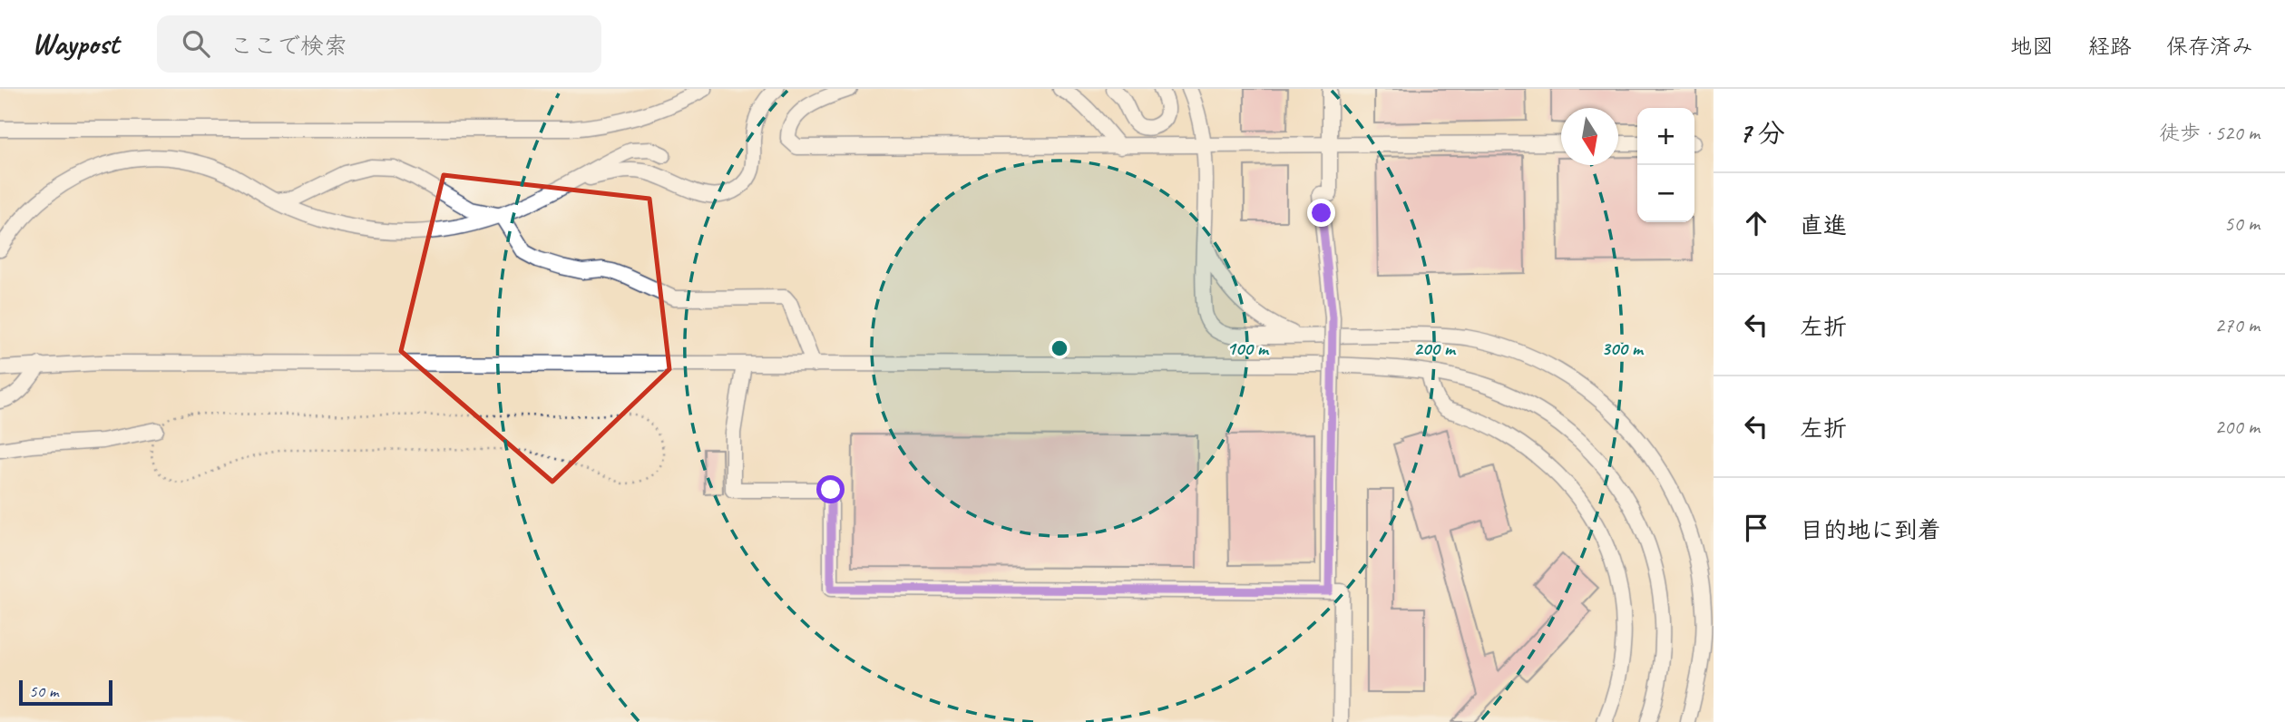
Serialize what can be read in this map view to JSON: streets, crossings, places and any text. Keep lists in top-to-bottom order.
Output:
{
  "scale_bar": "50 m",
  "north": "bottom",
  "page": {
    "header": "Waypost",
    "search": "ここで検索",
    "nav": ["地図", "経路", "保存済み"],
    "heading": ["7 分", "徒歩 · 520 m"],
    "map_buttons": ["+", "−"],
    "list": [
      ["直進", "50 m"],
      ["左折", "270 m"],
      ["左折", "200 m"],
      "目的地に到着"
    ],
    "scale": "50 m"
  },
  "rings": ["100 m", "200 m", "300 m"]
}
